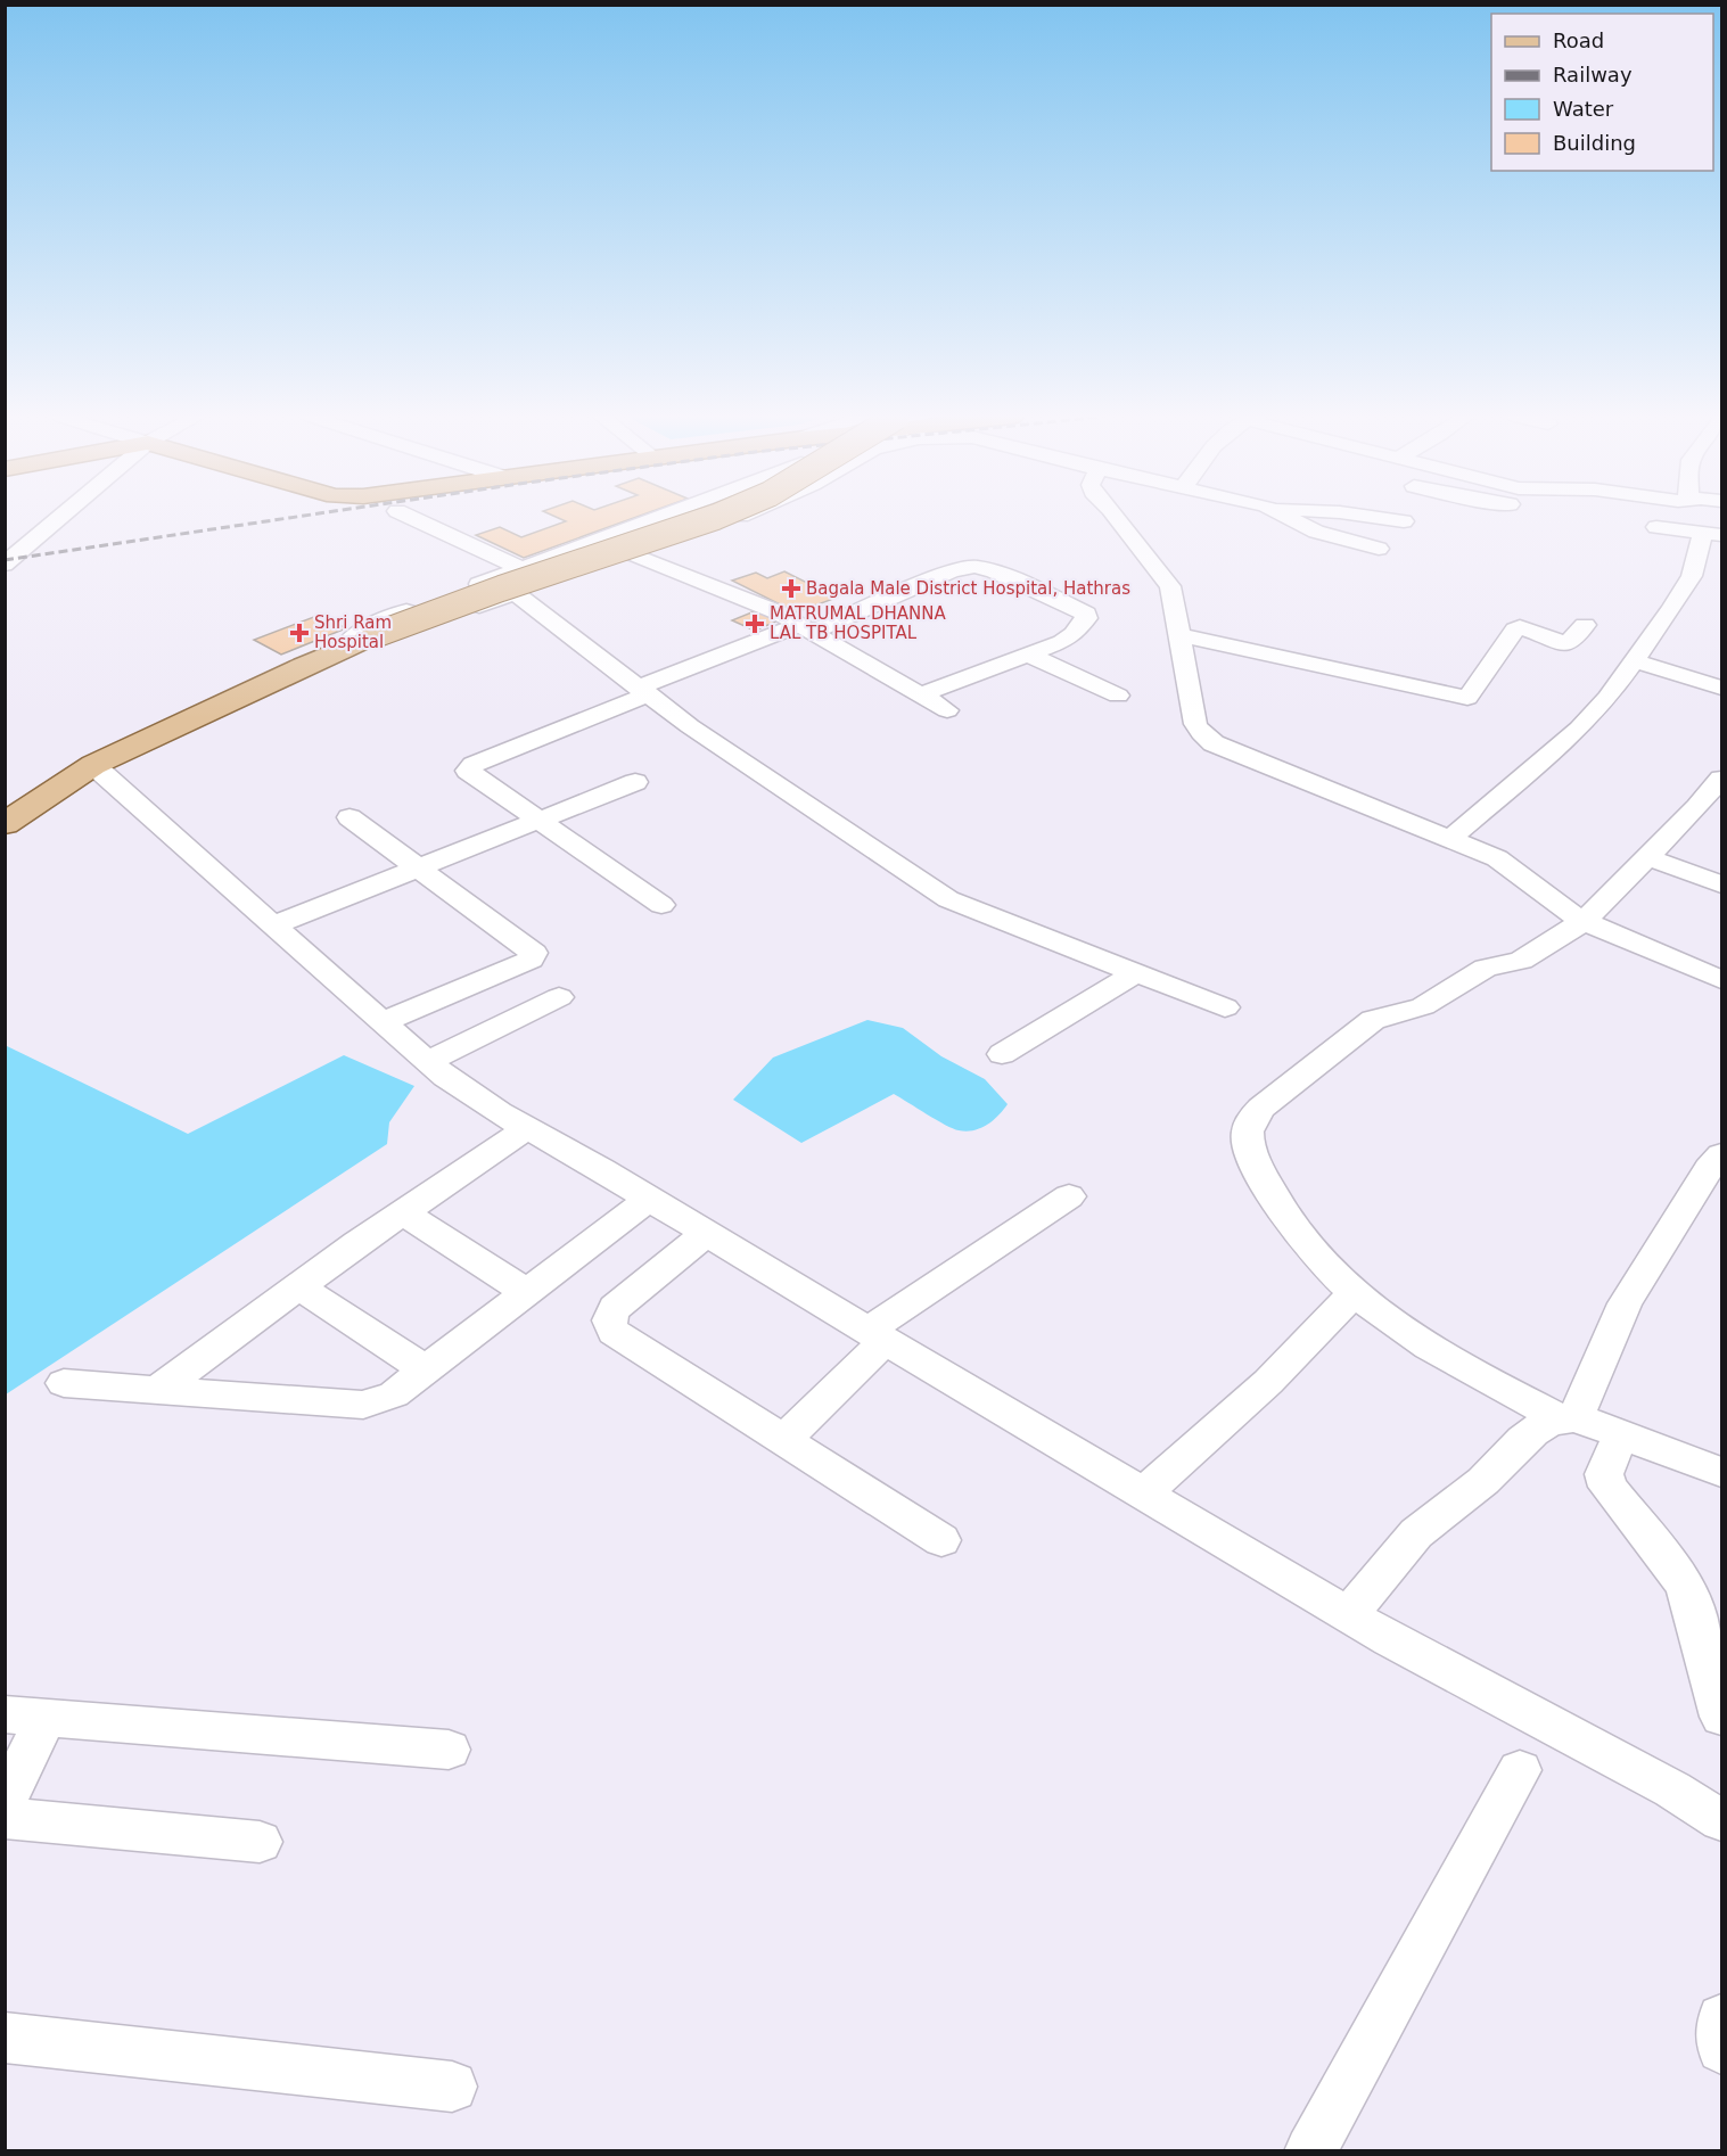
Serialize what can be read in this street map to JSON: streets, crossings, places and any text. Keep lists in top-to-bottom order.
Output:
{
  "places": {
    "health": ["Bagala Male District Hospital, Hathras", "MATRUMAL DHANNA LAL TB HOSPITAL", "Shri Ram Hospital"]
  },
  "legend": [
    "Road",
    "Railway",
    "Water",
    "Building"
  ]
}
